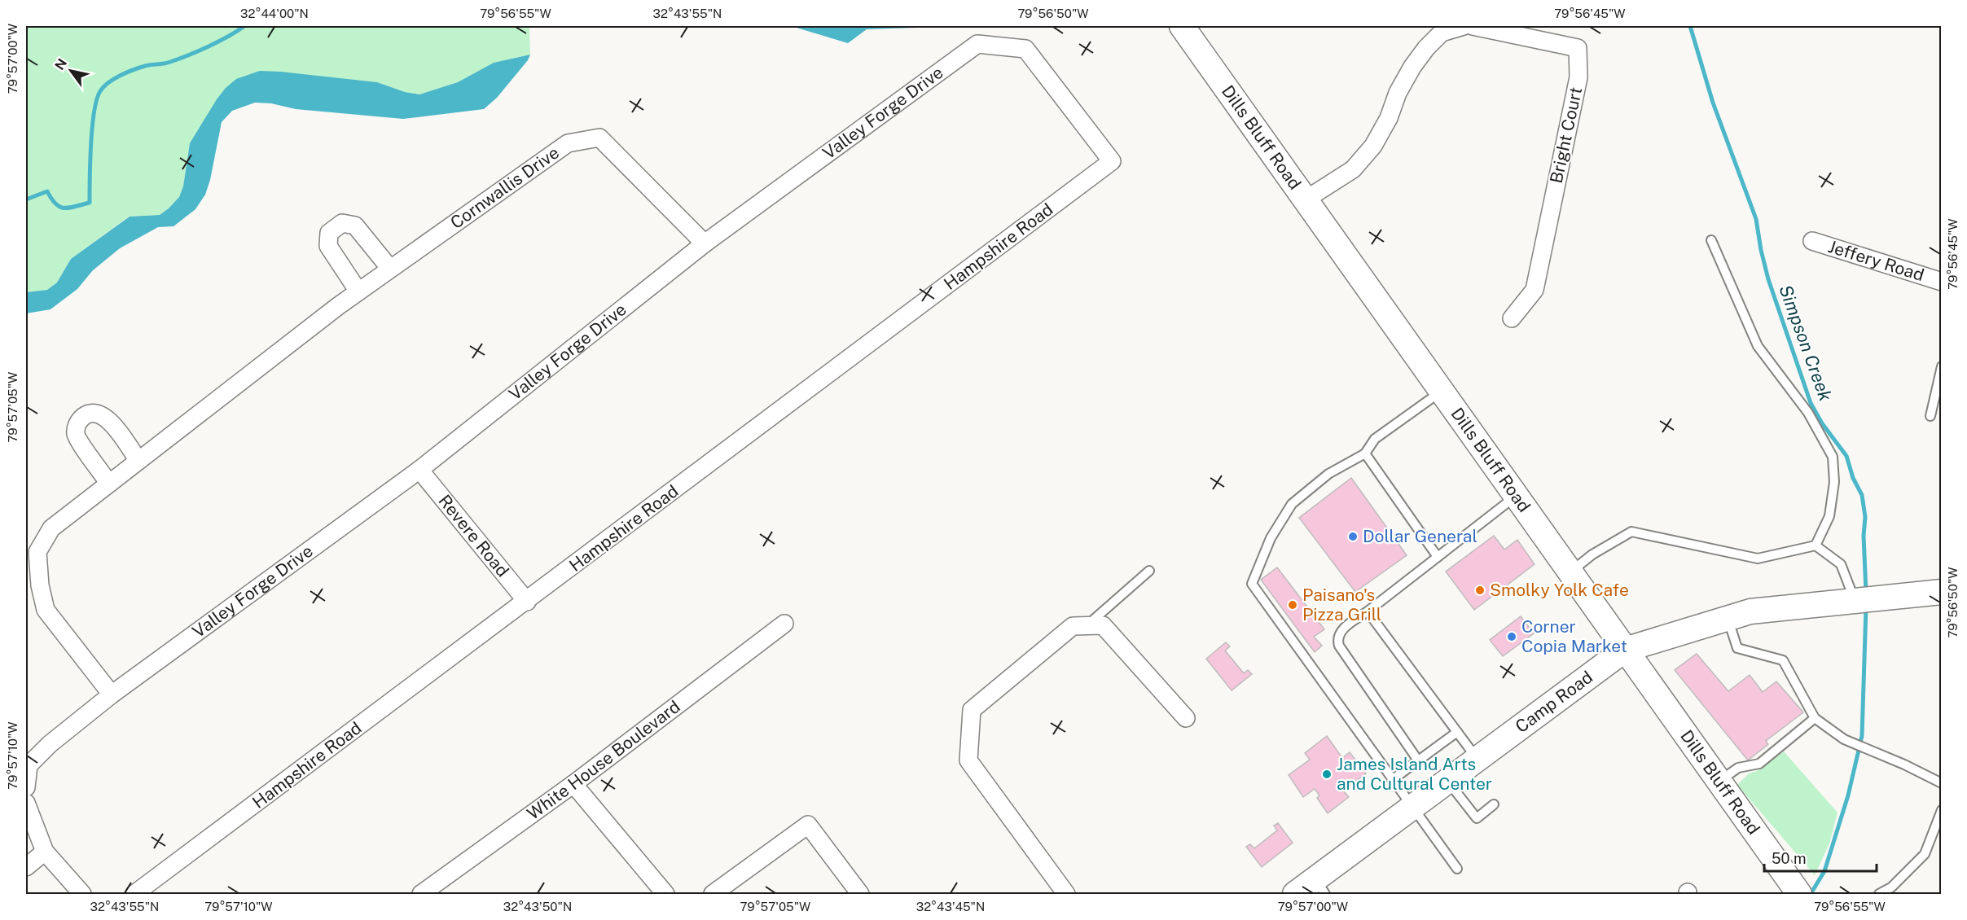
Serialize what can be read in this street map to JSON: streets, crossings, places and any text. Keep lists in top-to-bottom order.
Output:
{
  "streets": {
    "street": [
      "Valley Forge Drive",
      "Bright Court",
      "Dills Bluff Road",
      "Cornwallis Drive",
      "Hampshire Road",
      "Jeffery Road",
      "Revere Road",
      "Camp Road",
      "White House Boulevard"
    ]
  },
  "crossings": [
    ["Valley Forge Drive", "Cornwallis Drive"],
    ["Valley Forge Drive", "Hampshire Road"],
    ["Valley Forge Drive", "Revere Road"],
    ["Dills Bluff Road", "Camp Road"],
    ["Hampshire Road", "Revere Road"]
  ],
  "water": ["Simpson Creek"],
  "places": [
    "Dollar General",
    "Smolky Yolk Cafe",
    "Paisano's Pizza Grill",
    "Corner Copia Market",
    "James Island Arts and Cultural Center"
  ],
  "scale_bar": "50 m",
  "north": "top left",
  "coordinates": [
    "32°44'00\"N",
    "79°56'55\"W",
    "32°43'55\"N",
    "79°56'50\"W",
    "79°56'45\"W",
    "79°57'00\"W",
    "79°57'05\"W",
    "79°57'10\"W",
    "32°43'50\"N",
    "32°43'45\"N"
  ]
}
